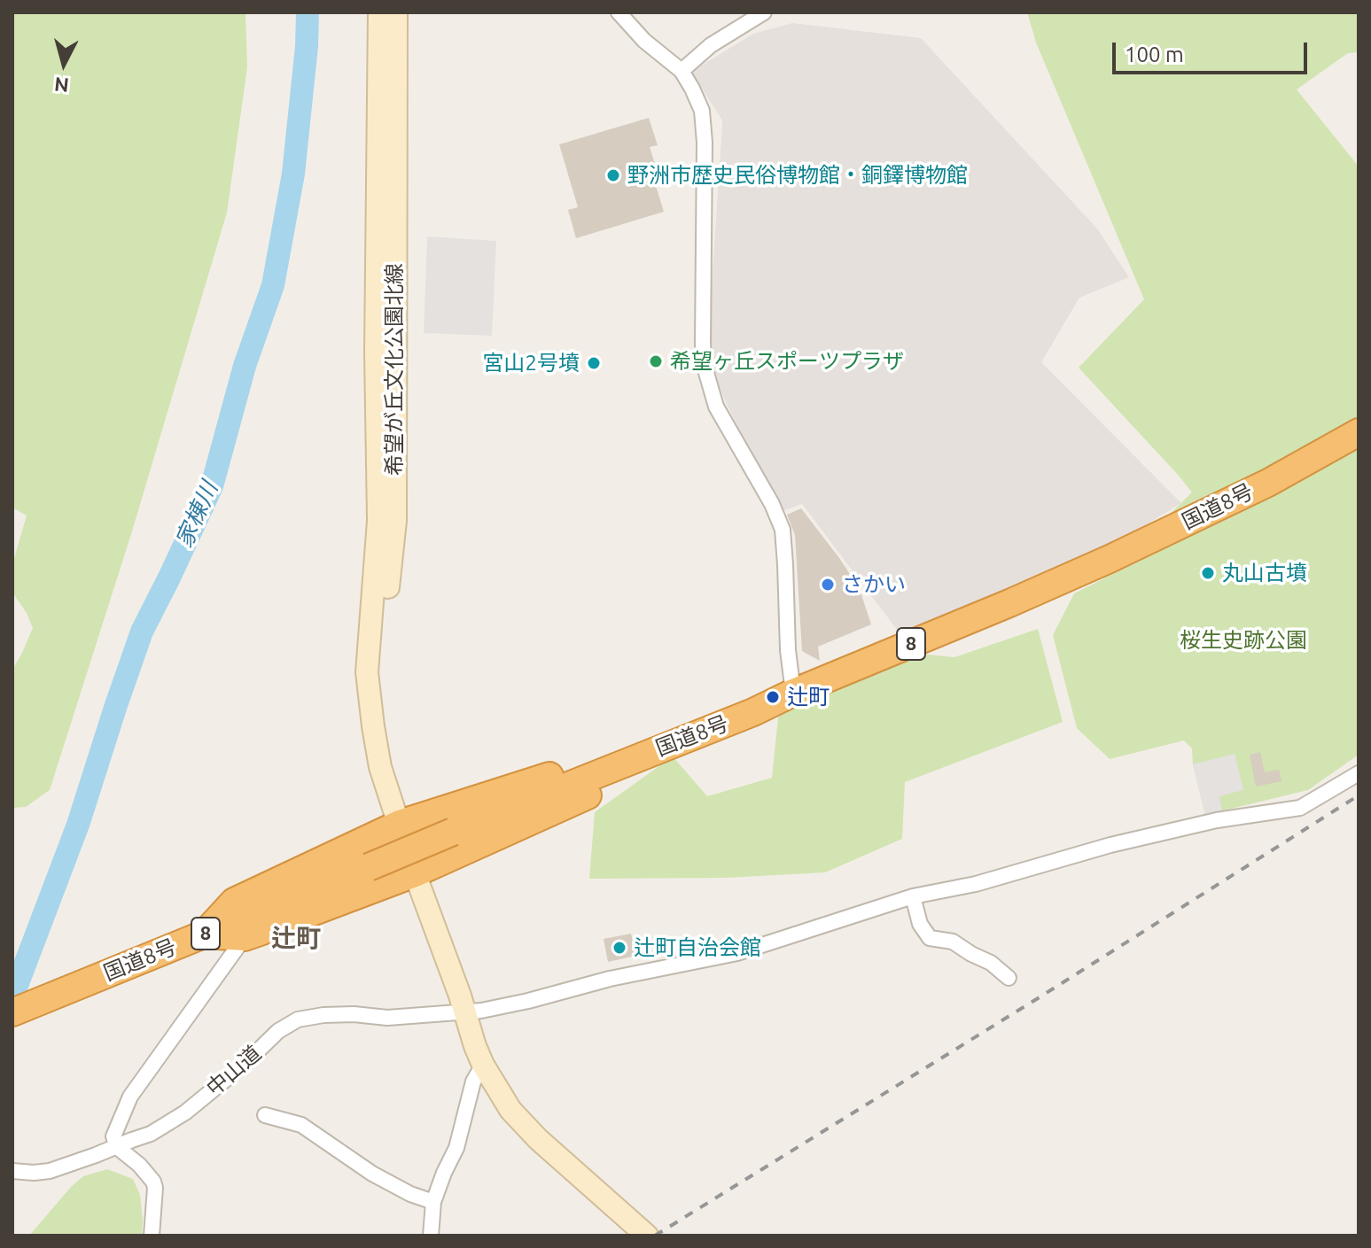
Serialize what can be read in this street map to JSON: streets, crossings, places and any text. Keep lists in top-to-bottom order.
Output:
{
  "streets": {
    "highway": ["国道8号", "8"],
    "main road": ["希望が丘文化公園北線"],
    "street": ["中山道"]
  },
  "crossings": [
    ["希望が丘文化公園北線", "中山道"]
  ],
  "districts": ["辻町"],
  "water": ["家棟川"],
  "parks": ["桜生史跡公園"],
  "places": [
    "野洲市歴史民俗博物館・銅鐸博物館",
    "希望ヶ丘スポーツプラザ",
    "宮山2号墳",
    "丸山古墳",
    "さかい",
    "辻町",
    "辻町自治会館"
  ],
  "scale_bar": "100 m",
  "north": "bottom"
}
